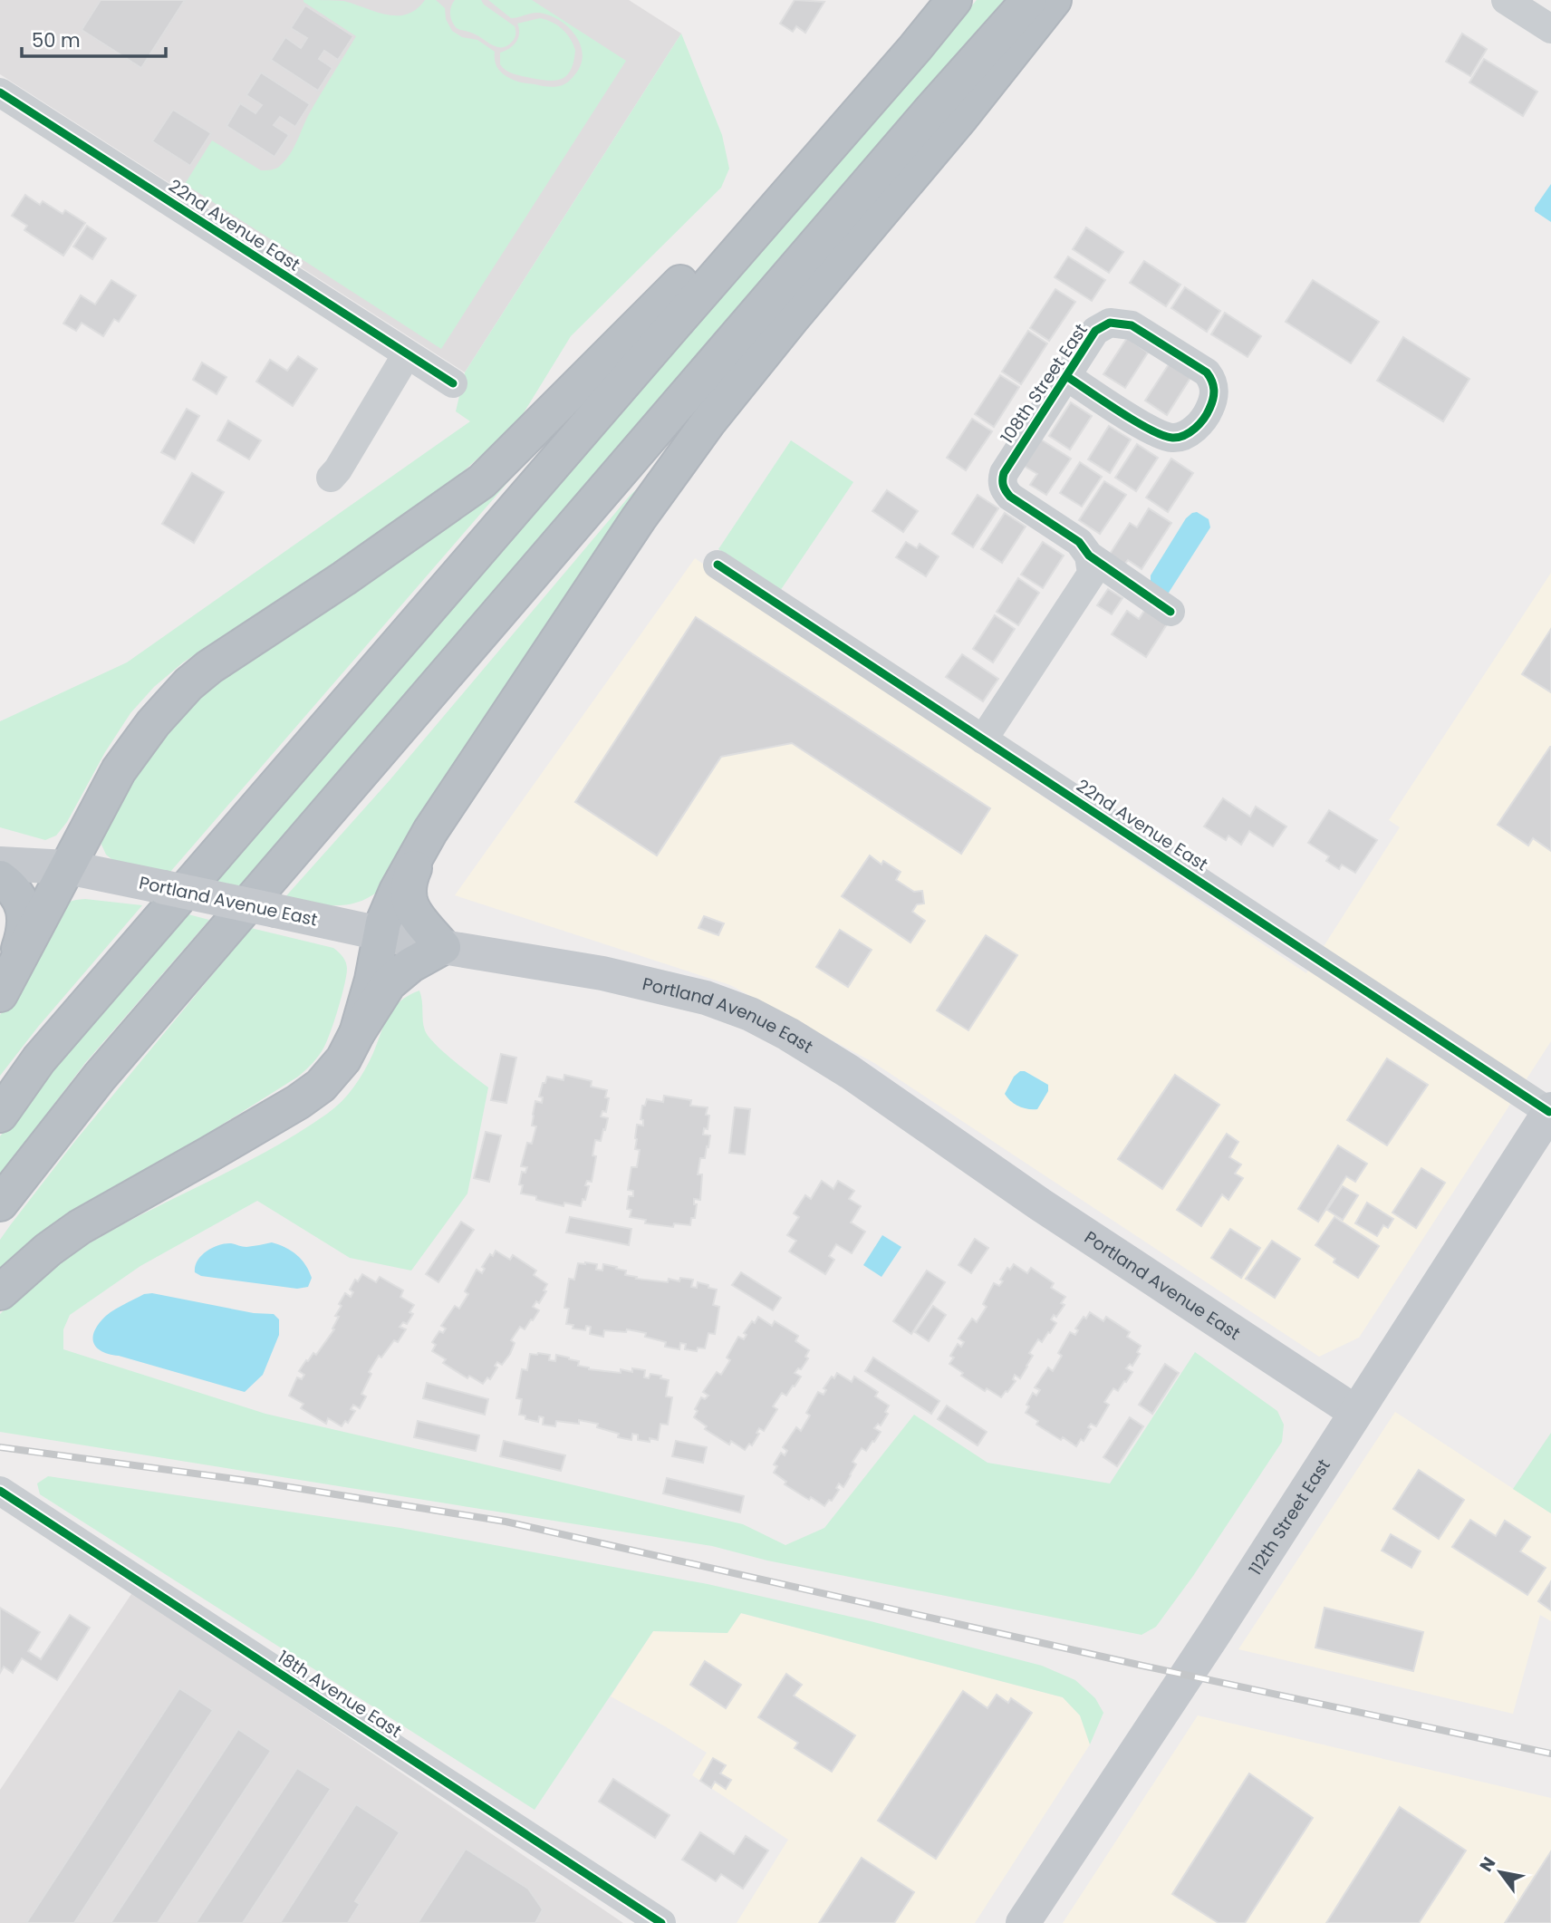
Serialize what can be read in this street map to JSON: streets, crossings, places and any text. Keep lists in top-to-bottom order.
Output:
{
  "streets": {
    "main road": ["Portland Avenue East", "112th Street East"],
    "street": ["22nd Avenue East", "108th Street East", "18th Avenue East"]
  },
  "crossings": [
    ["22nd Avenue East", "112th Street East"],
    ["Portland Avenue East", "112th Street East"]
  ],
  "scale_bar": "50 m",
  "north": "top left"
}
